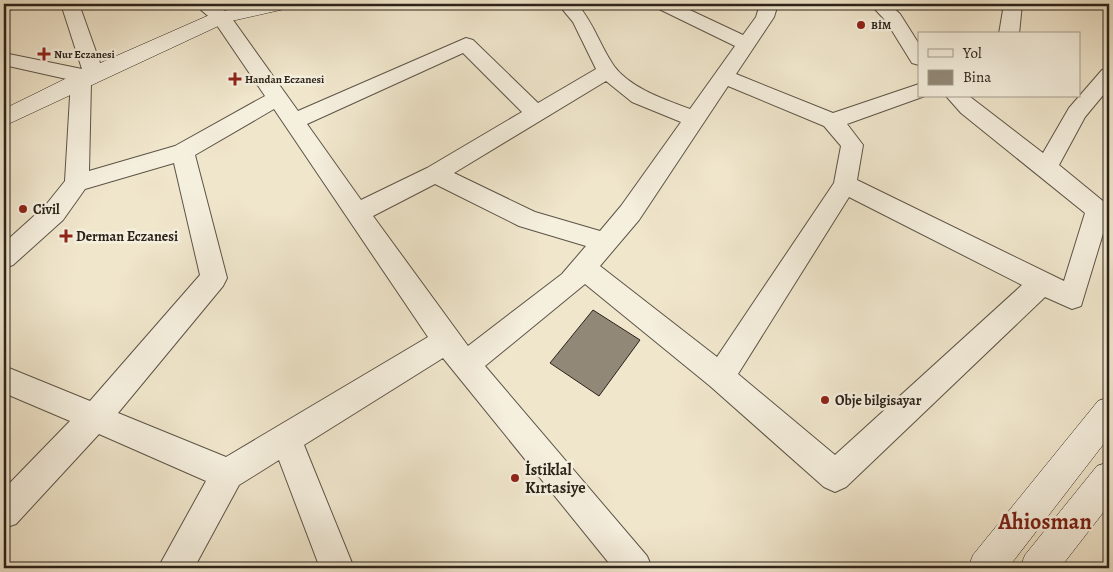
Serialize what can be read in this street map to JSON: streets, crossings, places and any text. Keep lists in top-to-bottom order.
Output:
{
  "districts": ["Ahiosman"],
  "places": {
    "other": [
      "BİM",
      "Civil",
      "Obje bilgisayar",
      "İstiklal Kırtasiye"
    ],
    "health": ["Nur Eczanesi", "Handan Eczanesi", "Derman Eczanesi"]
  },
  "legend": ["Yol", "Bina"]
}
